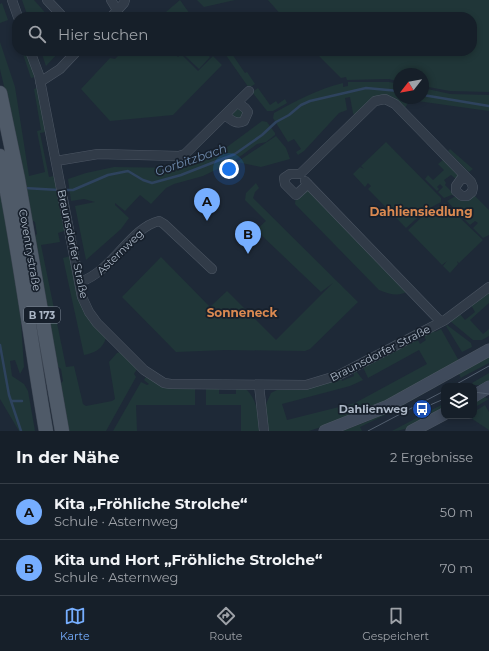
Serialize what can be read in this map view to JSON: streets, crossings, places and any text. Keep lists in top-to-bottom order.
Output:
{
  "streets": {
    "main road": ["Coventrystraße", "B 173"],
    "street": ["Braunsdorfer Straße", "Asternweg"]
  },
  "crossings": [
    ["Braunsdorfer Straße", "Asternweg"]
  ],
  "districts": ["Dahliensiedlung", "Sonneneck"],
  "water": ["Gorbitzbach"],
  "places": {
    "bus stop": ["Dahlienweg"]
  },
  "north": "bottom left",
  "page": {
    "search": "Hier suchen",
    "pins": ["A", "B"],
    "heading": ["In der Nähe", "2 Ergebnisse"],
    "list": [
      {
        "mark": "A",
        "name": "Kita „Fröhliche Strolche“",
        "note": "Schule · Asternweg",
        "value": "50 m"
      },
      {
        "mark": "B",
        "name": "Kita und Hort „Fröhliche Strolche“",
        "note": "Schule · Asternweg",
        "value": "70 m"
      }
    ],
    "nav": ["Karte", "Route", "Gespeichert"]
  }
}
